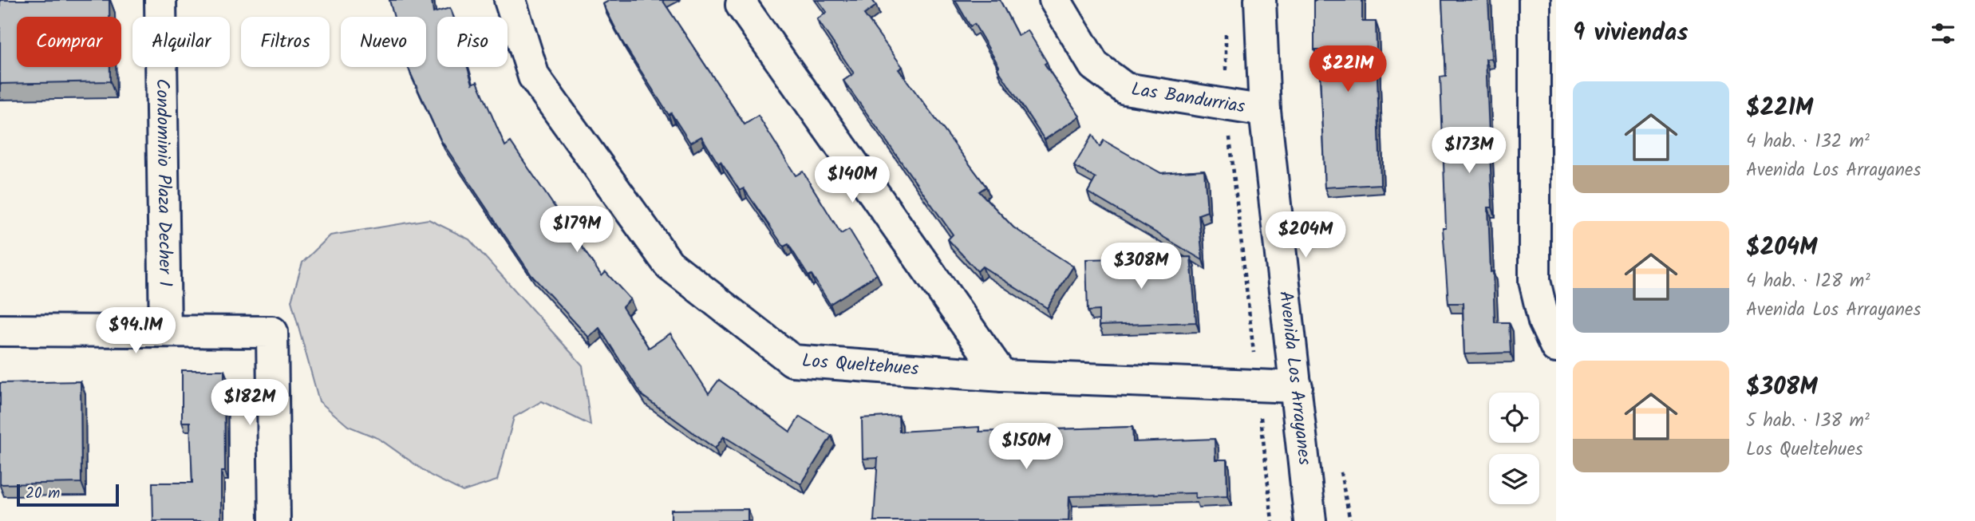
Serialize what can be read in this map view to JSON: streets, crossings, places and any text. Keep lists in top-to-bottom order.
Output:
{
  "streets": {
    "street": [
      "Las Bandurrias",
      "Condominio Plaza Decher 1",
      "Los Queltehues",
      "Avenida Los Arrayanes"
    ]
  },
  "crossings": [
    ["Las Bandurrias", "Avenida Los Arrayanes"],
    ["Los Queltehues", "Avenida Los Arrayanes"]
  ],
  "scale_bar": "20 m",
  "page": {
    "heading": "9 viviendas",
    "chip": [
      "Comprar",
      "Alquilar",
      "Filtros",
      "Nuevo",
      "Piso"
    ],
    "price": [
      "$221M",
      "$173M",
      "$140M",
      "$179M",
      "$204M",
      "$308M",
      "$94.1M",
      "$182M",
      "$150M"
    ],
    "list": [
      {
        "name": "$221M",
        "note": "4 hab. · 132 m² · Avenida Los Arrayanes"
      },
      {
        "name": "$204M",
        "note": "4 hab. · 128 m² · Avenida Los Arrayanes"
      },
      {
        "name": "$308M",
        "note": "5 hab. · 138 m² · Los Queltehues"
      }
    ],
    "scale": "20 m"
  }
}
